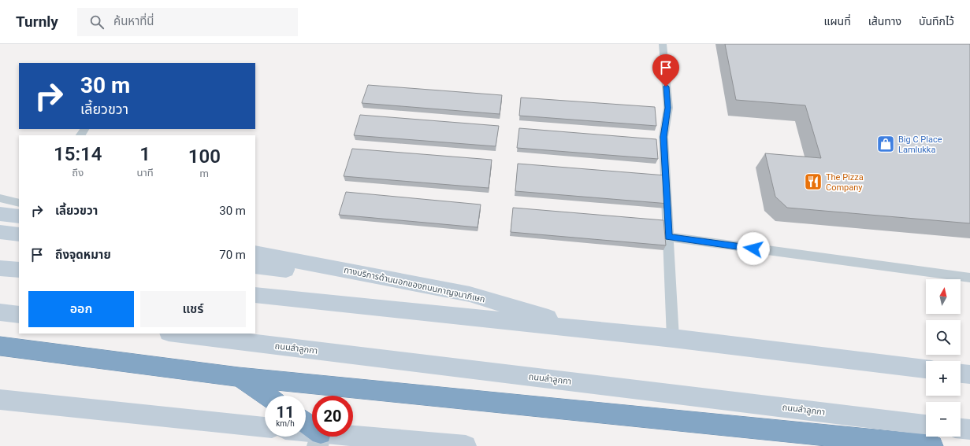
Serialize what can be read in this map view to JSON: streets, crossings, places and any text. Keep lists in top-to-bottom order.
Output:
{
  "streets": {
    "main road": ["ทางบริการด้านนอกของถนนกาญจนาภิเษก", "ถนนลำลูกกา"]
  },
  "places": {
    "shop": ["Big C Place Lamlukka"],
    "restaurant": ["The Pizza Company"]
  },
  "north": "top",
  "page": {
    "header": "Turnly",
    "search": "ค้นหาที่นี่",
    "nav": ["แผนที่", "เส้นทาง", "บันทึกไว้"],
    "turn": ["30 m", "เลี้ยวขวา"],
    "eta": [
      "15:14",
      "ถึง",
      "1",
      "นาที",
      "100",
      "m"
    ],
    "list": [
      {
        "name": "เลี้ยวขวา",
        "value": "30 m"
      },
      {
        "name": "ถึงจุดหมาย",
        "value": "70 m"
      }
    ],
    "map_buttons": ["+", "−"],
    "buttons": ["ออก", "แชร์"],
    "speed": "11 km/h",
    "limit": "20"
  }
}
